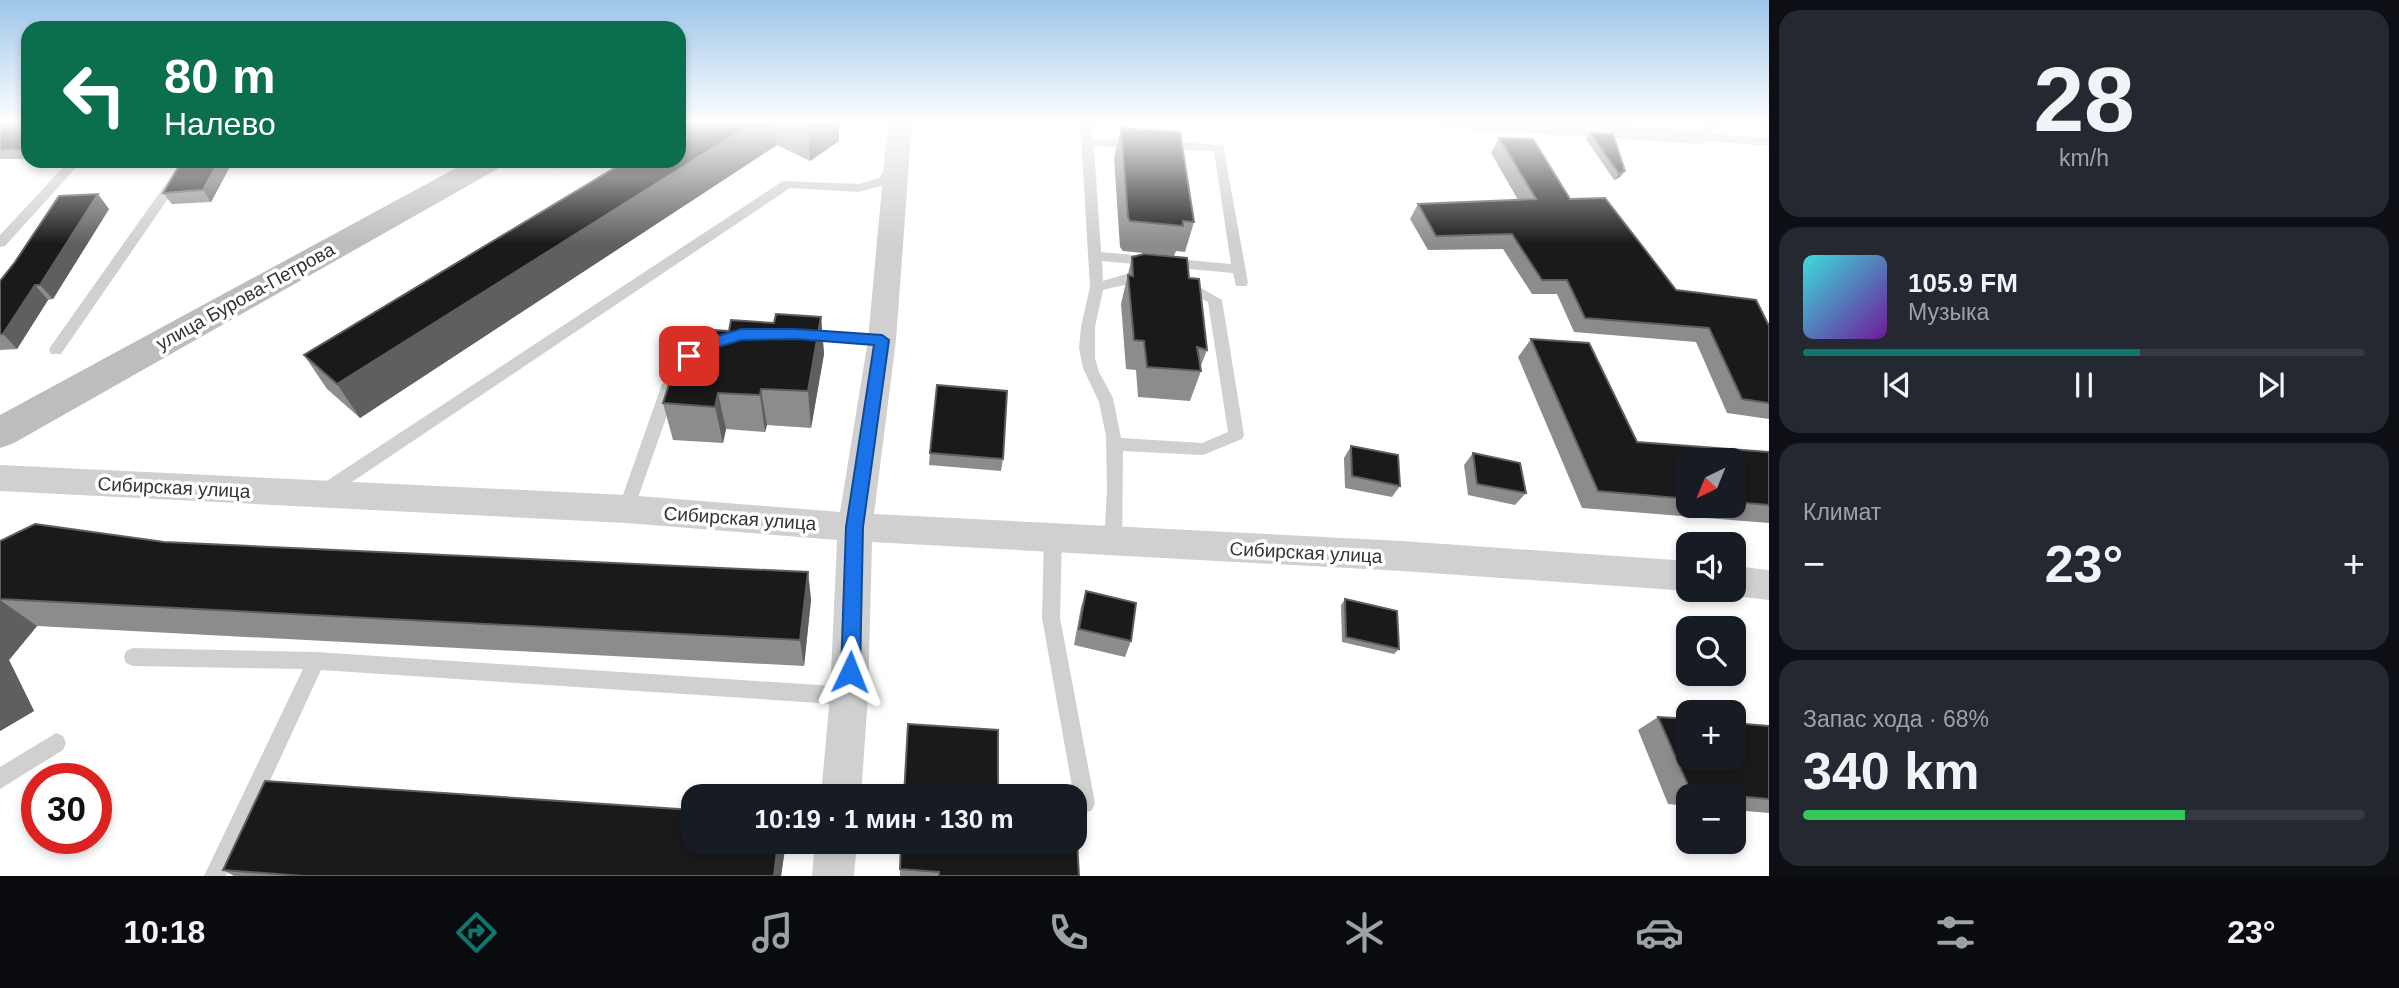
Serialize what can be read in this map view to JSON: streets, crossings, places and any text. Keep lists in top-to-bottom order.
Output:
{
  "streets": {
    "main road": ["улица Бурова-Петрова"],
    "street": ["Сибирская улица"]
  },
  "north": "bottom left",
  "page": {
    "tile": [
      ["28", "km/h"],
      "Климат",
      ["Запас хода · 68%", "340 km"]
    ],
    "turn": ["80 m", "Налево"],
    "song": ["105.9 FM", "Музыка"],
    "map_buttons": ["+", "−"],
    "heat": ["−", "23°", "+"],
    "limit": "30",
    "trip": "10:19 · 1 мин · 130 m",
    "tabs": ["10:18", "23°"]
  }
}
